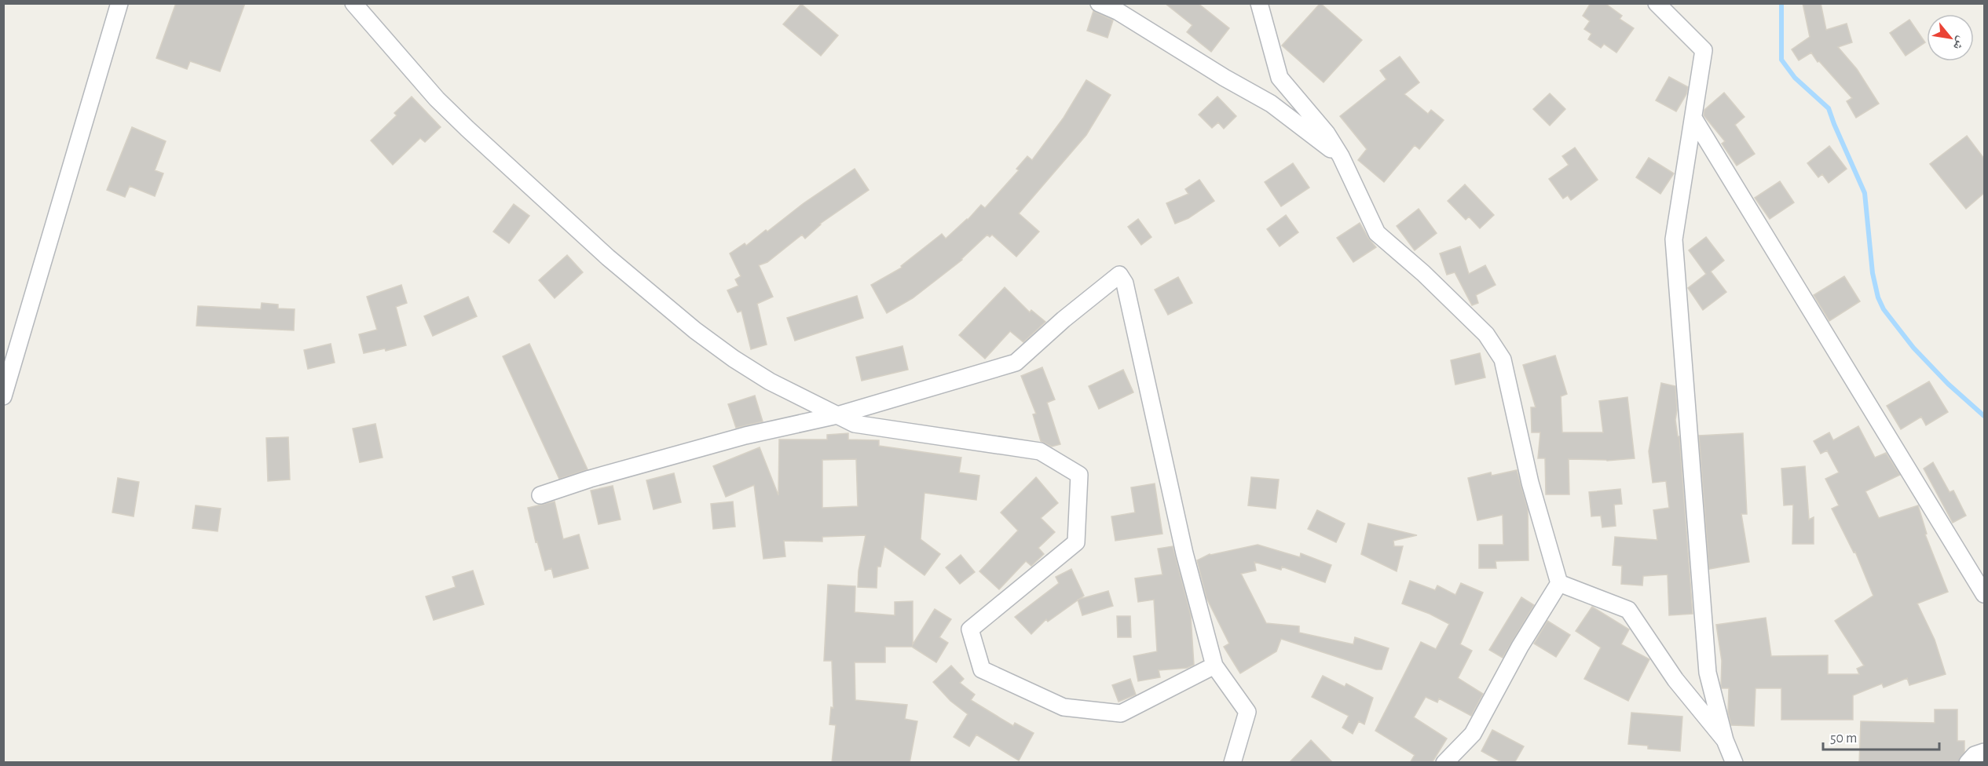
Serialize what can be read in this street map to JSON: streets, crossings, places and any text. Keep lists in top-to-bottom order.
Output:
{
  "scale_bar": "50 m",
  "north": "bottom right"
}
